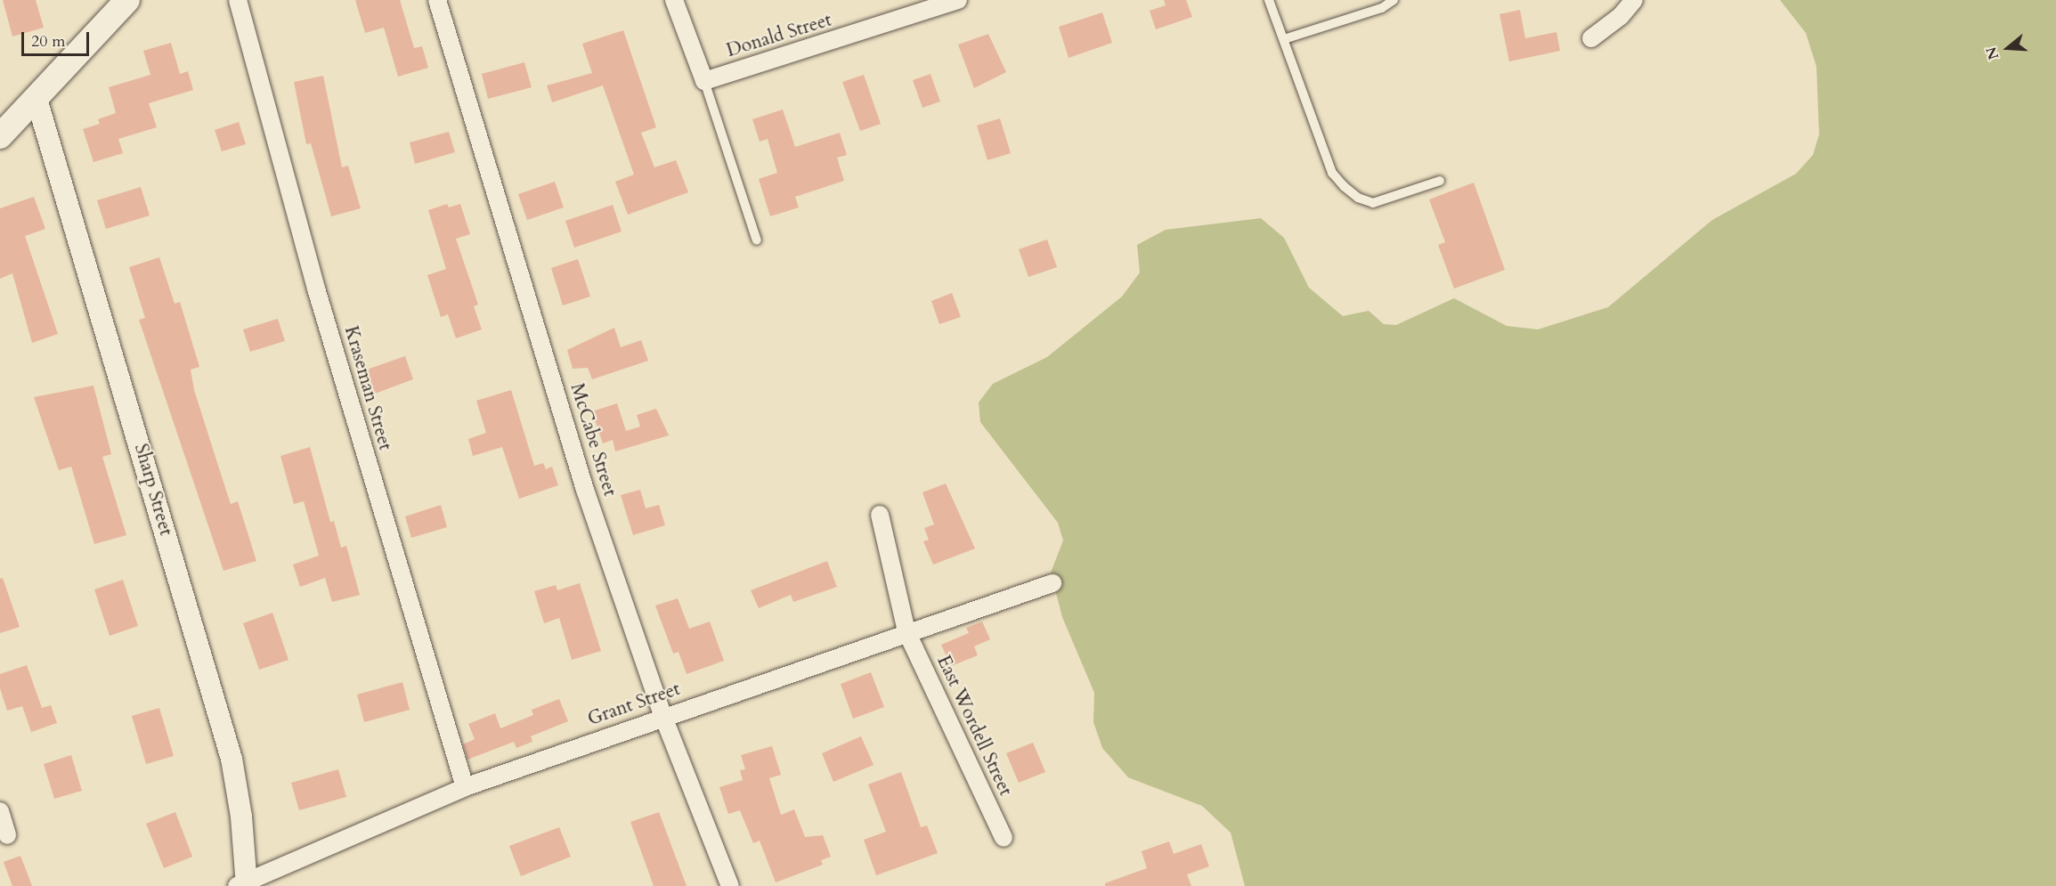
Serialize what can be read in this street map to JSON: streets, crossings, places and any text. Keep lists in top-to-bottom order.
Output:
{
  "streets": {
    "street": [
      "Donald Street",
      "Kraseman Street",
      "McCabe Street",
      "Sharp Street",
      "Grant Street",
      "East Wordell Street"
    ]
  },
  "crossings": [
    ["Kraseman Street", "Grant Street"],
    ["McCabe Street", "Grant Street"],
    ["Sharp Street", "Grant Street"],
    ["Grant Street", "East Wordell Street"]
  ],
  "scale_bar": "20 m",
  "north": "left"
}
